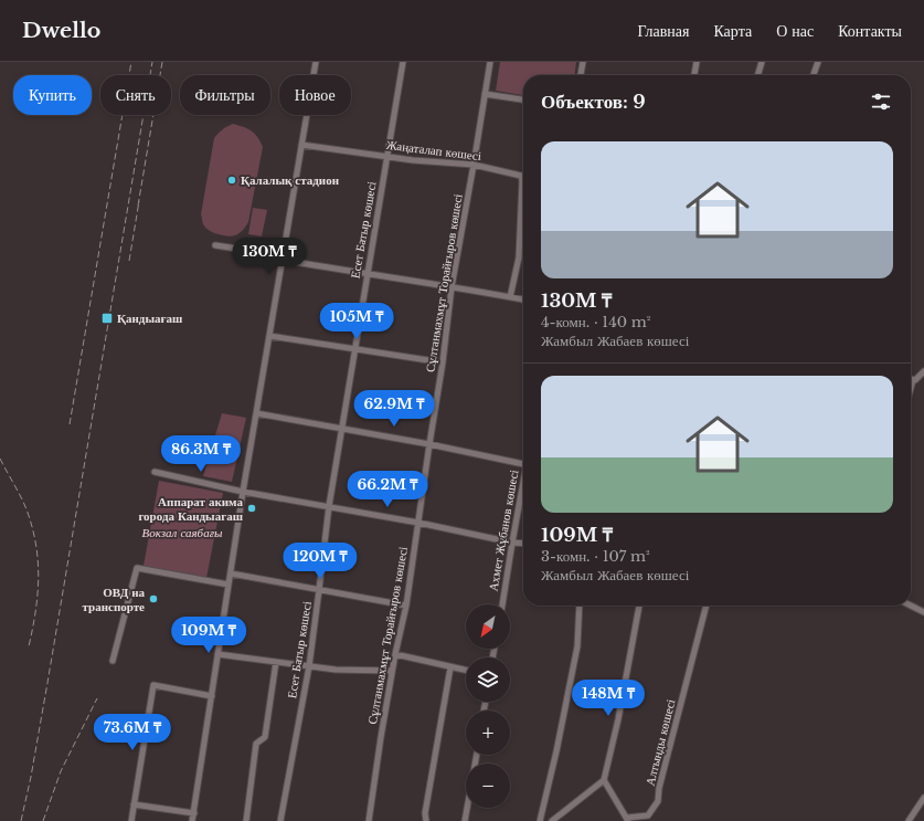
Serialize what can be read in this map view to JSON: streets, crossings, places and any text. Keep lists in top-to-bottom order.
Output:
{
  "streets": {
    "street": [
      "Жаңаталап көшесі",
      "Есет Батыр көшесі",
      "Сұлтанмахмұт Торайғыров көшесі",
      "Ахмет Жұбанов көшесі",
      "Алтынды көшесі"
    ]
  },
  "crossings": [
    ["Жаңаталап көшесі", "Есет Батыр көшесі"],
    ["Жаңаталап көшесі", "Сұлтанмахмұт Торайғыров көшесі"]
  ],
  "parks": ["Вокзал саябағы"],
  "places": {
    "other": ["Қалалық стадион", "Аппарат акима города Кандыагаш", "ОВД на транспорте"],
    "transit": ["Қандыағаш"]
  },
  "north": "bottom left",
  "page": {
    "header": "Dwello",
    "nav": [
      "Главная",
      "Карта",
      "О нас",
      "Контакты"
    ],
    "chip": [
      "Купить",
      "Снять",
      "Фильтры",
      "Новое"
    ],
    "heading": "Объектов: 9",
    "list": [
      {
        "name": "130M ₸",
        "note": "4-комн. · 140 m² · Жамбыл Жабаев көшесі"
      },
      {
        "name": "109M ₸",
        "note": "3-комн. · 107 m² · Жамбыл Жабаев көшесі"
      }
    ],
    "price": [
      "130M ₸",
      "105M ₸",
      "62.9M ₸",
      "86.3M ₸",
      "66.2M ₸",
      "120M ₸",
      "109M ₸",
      "148M ₸",
      "73.6M ₸"
    ],
    "map_buttons": ["+", "−"]
  }
}
